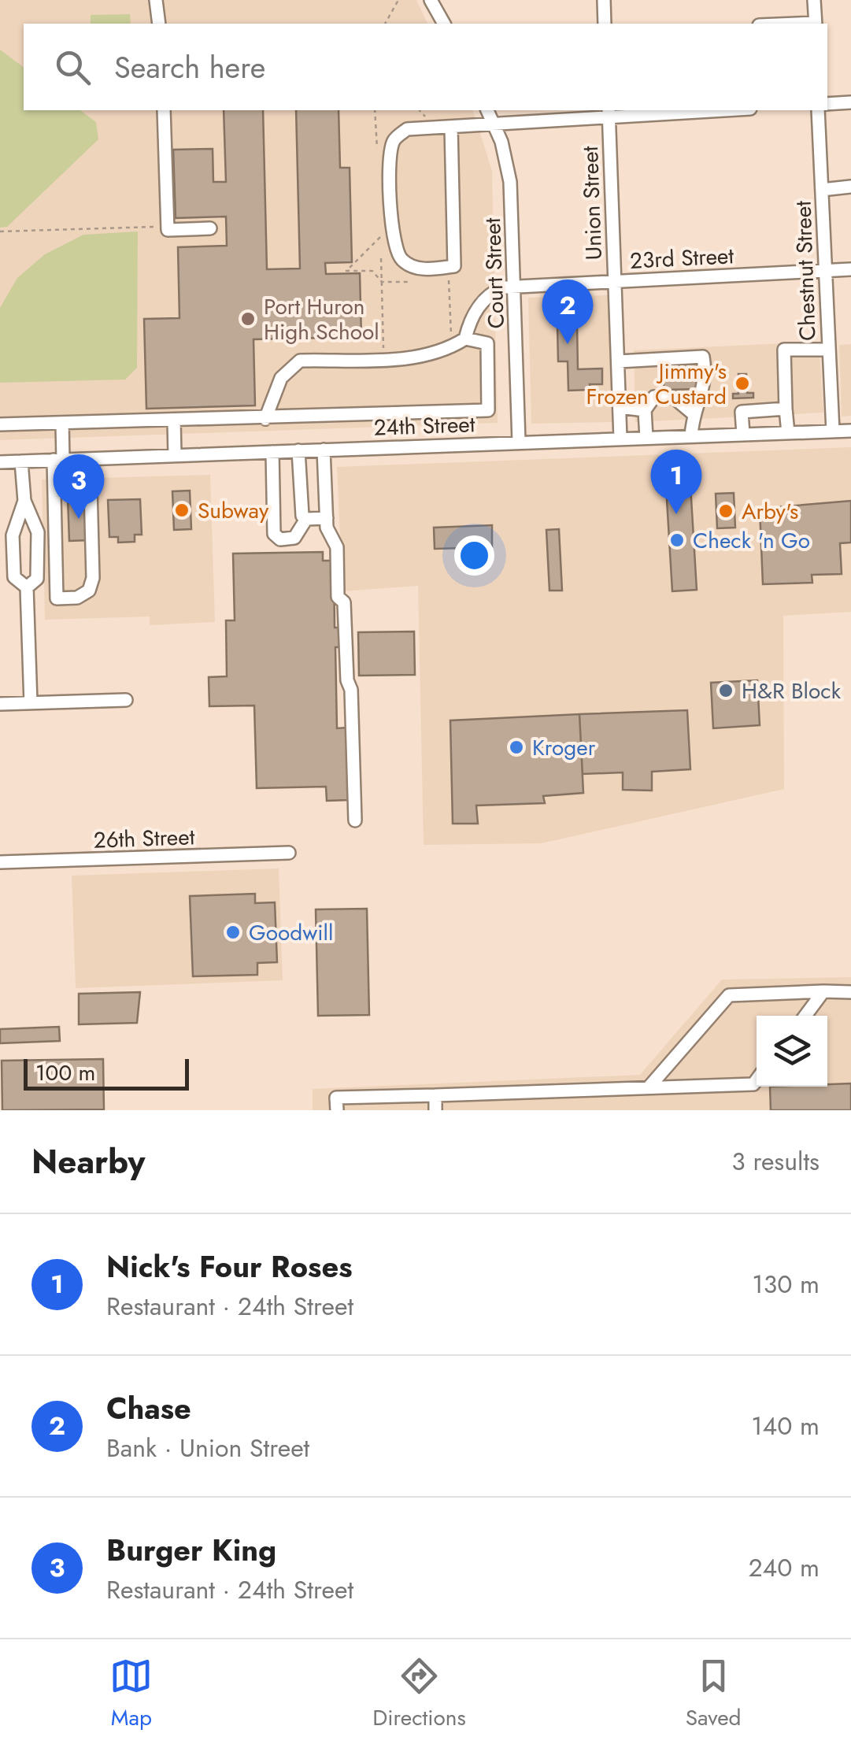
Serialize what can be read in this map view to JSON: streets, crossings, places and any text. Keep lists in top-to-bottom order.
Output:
{
  "streets": {
    "street": [
      "Union Street",
      "23rd Street",
      "Chestnut Street",
      "Court Street",
      "24th Street",
      "26th Street"
    ]
  },
  "crossings": [
    ["Union Street", "23rd Street"],
    ["Union Street", "24th Street"],
    ["23rd Street", "Chestnut Street"],
    ["23rd Street", "Court Street"],
    ["Chestnut Street", "24th Street"],
    ["Court Street", "24th Street"]
  ],
  "places": [
    "Port Huron High School",
    "Jimmy's Frozen Custard",
    "Subway",
    "Arby's",
    "Check 'n Go",
    "H&R Block",
    "Kroger",
    "Goodwill"
  ],
  "scale_bar": "100 m",
  "page": {
    "search": "Search here",
    "pins": ["2", "1", "3"],
    "scale": "100 m",
    "heading": ["Nearby", "3 results"],
    "list": [
      {
        "mark": "1",
        "name": "Nick's Four Roses",
        "note": "Restaurant · 24th Street",
        "value": "130 m"
      },
      {
        "mark": "2",
        "name": "Chase",
        "note": "Bank · Union Street",
        "value": "140 m"
      },
      {
        "mark": "3",
        "name": "Burger King",
        "note": "Restaurant · 24th Street",
        "value": "240 m"
      }
    ],
    "nav": ["Map", "Directions", "Saved"]
  }
}
